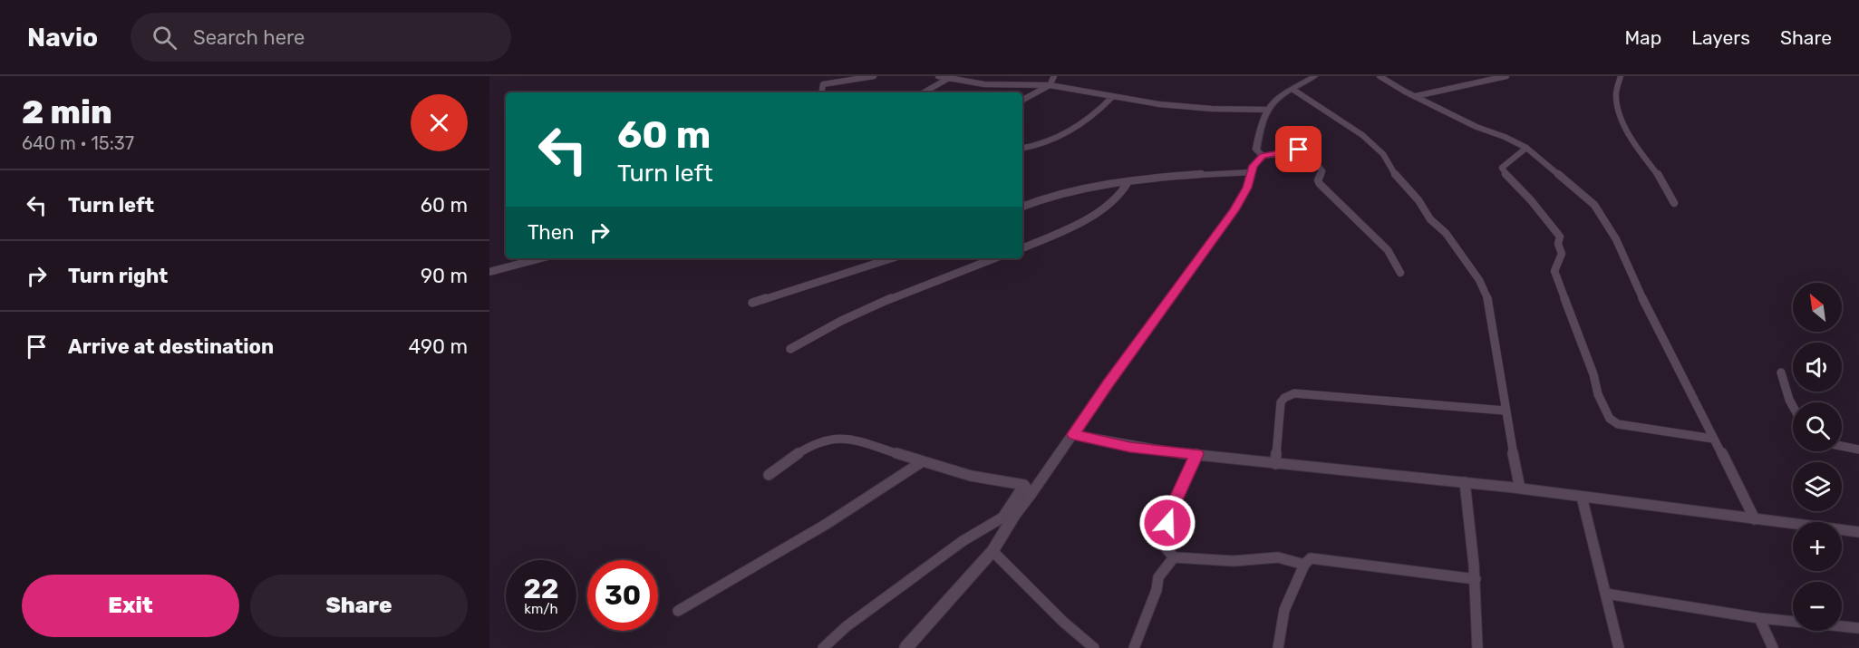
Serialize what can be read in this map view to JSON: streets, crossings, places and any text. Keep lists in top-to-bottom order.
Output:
{
  "north": "top left",
  "page": {
    "header": "Navio",
    "search": "Search here",
    "nav": ["Map", "Layers", "Share"],
    "heading": ["2 min", "640 m · 15:37"],
    "turn": ["60 m", "Turn left"],
    "list": [
      {
        "name": "Turn left",
        "value": "60 m"
      },
      {
        "name": "Turn right",
        "value": "90 m"
      },
      {
        "name": "Arrive at destination",
        "value": "490 m"
      }
    ],
    "then": "Then",
    "map_buttons": ["+", "−"],
    "speed": "22 km/h",
    "limit": "30",
    "buttons": ["Exit", "Share"]
  }
}
